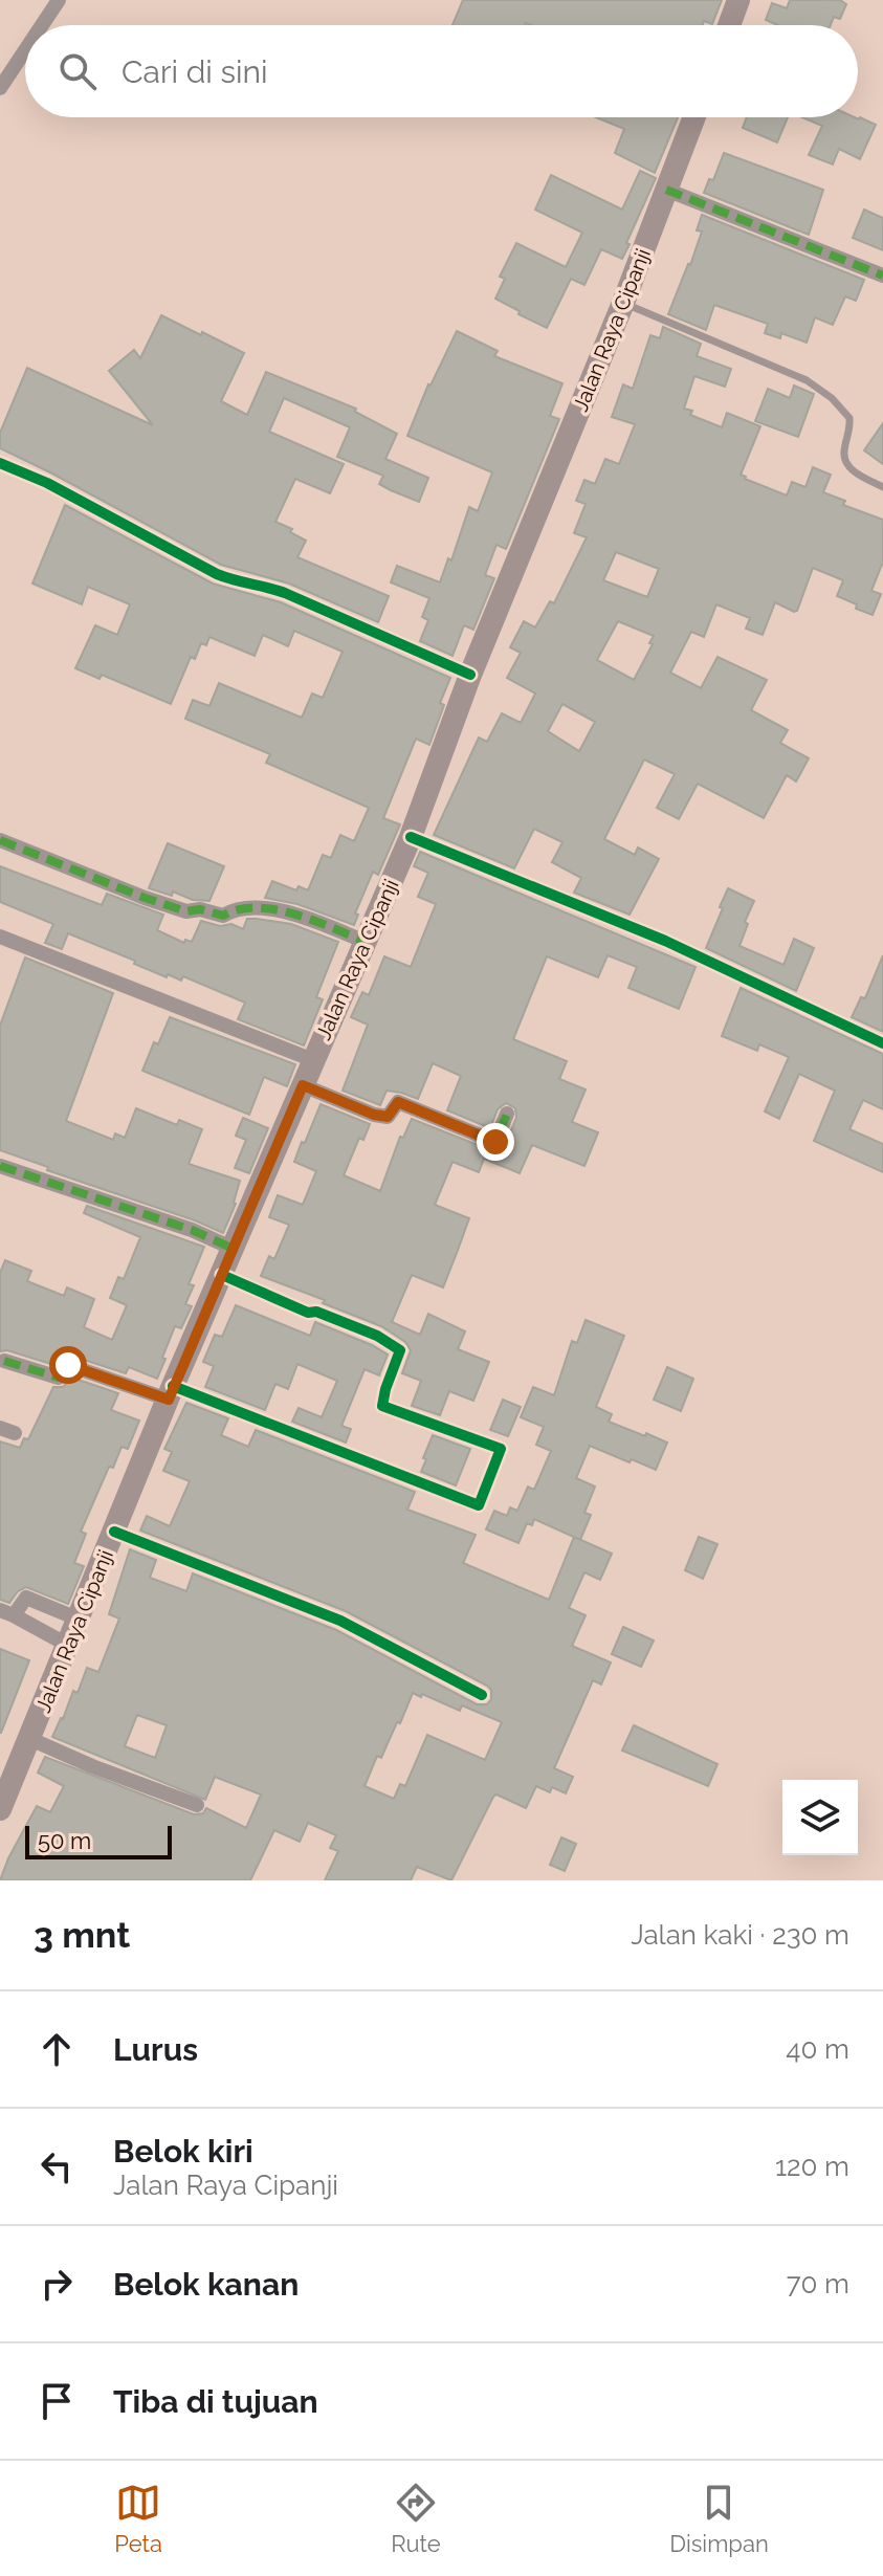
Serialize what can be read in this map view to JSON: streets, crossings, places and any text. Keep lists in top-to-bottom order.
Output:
{
  "streets": {
    "main road": ["Jalan Raya Cipanji"]
  },
  "scale_bar": "50 m",
  "page": {
    "search": "Cari di sini",
    "scale": "50 m",
    "heading": ["3 mnt", "Jalan kaki · 230 m"],
    "list": [
      ["Lurus", "40 m"],
      ["Belok kiri", "Jalan Raya Cipanji", "120 m"],
      ["Belok kanan", "70 m"],
      "Tiba di tujuan"
    ],
    "nav": ["Peta", "Rute", "Disimpan"]
  }
}
